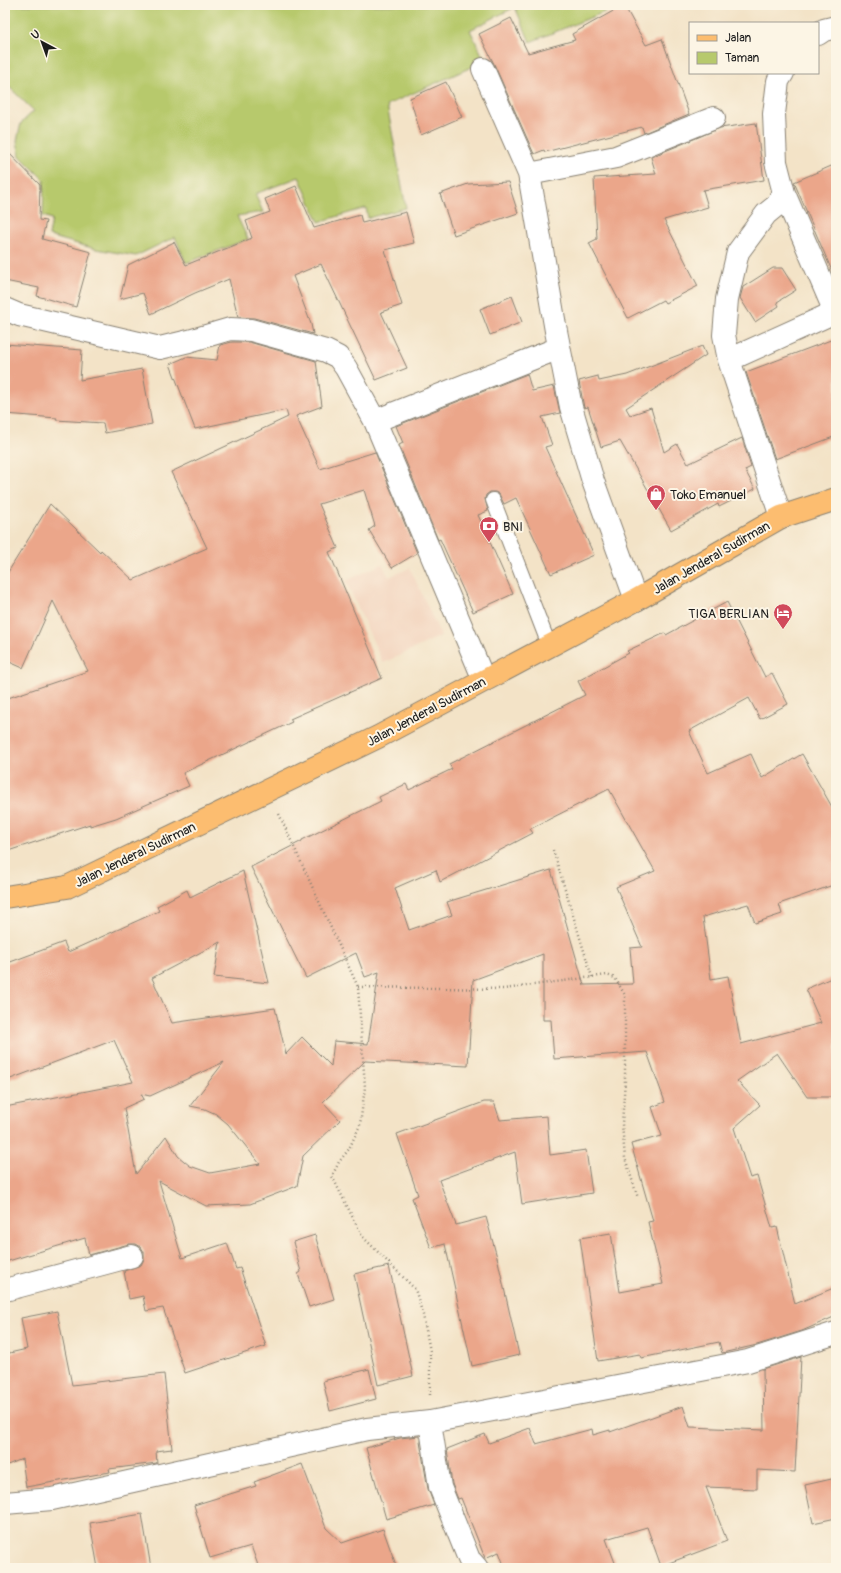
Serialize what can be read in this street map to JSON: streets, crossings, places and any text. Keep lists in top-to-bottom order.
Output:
{
  "streets": {
    "main road": ["Jalan Jenderal Sudirman"]
  },
  "places": {
    "shop": ["Toko Emanuel"],
    "bank": ["BNI"],
    "hotel": ["TIGA BERLIAN"]
  },
  "legend": ["Jalan", "Taman"],
  "north": "top left"
}
